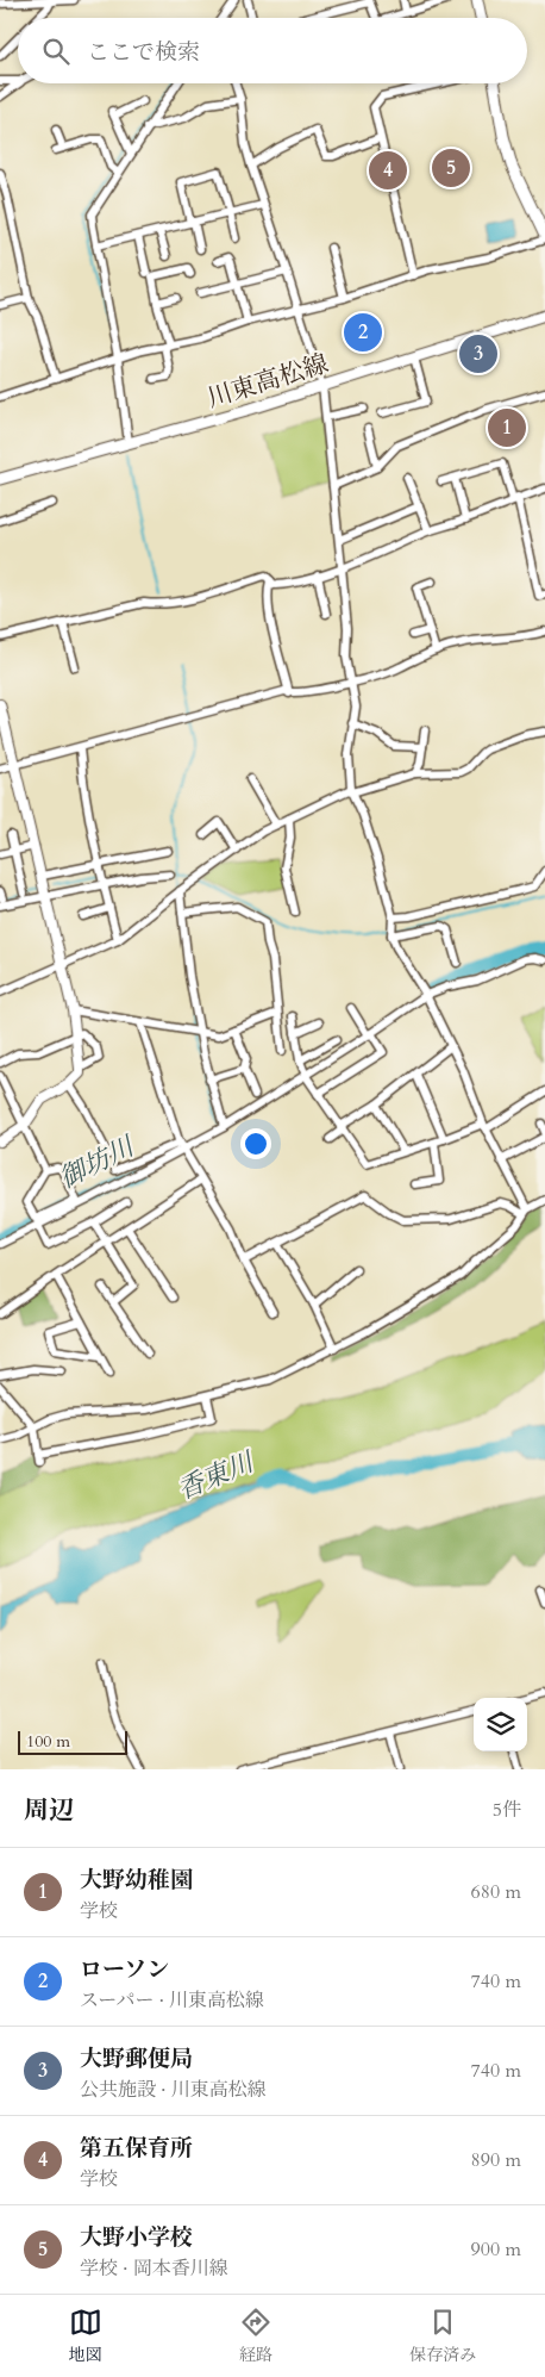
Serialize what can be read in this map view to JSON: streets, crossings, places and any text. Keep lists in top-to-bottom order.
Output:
{
  "streets": {
    "main road": ["川東高松線"]
  },
  "water": ["御坊川", "香東川"],
  "scale_bar": "100 m",
  "page": {
    "search": "ここで検索",
    "pins": [
      "5",
      "4",
      "2",
      "3",
      "1"
    ],
    "scale": "100 m",
    "heading": ["周辺", "5件"],
    "list": [
      {
        "mark": "1",
        "name": "大野幼稚園",
        "note": "学校",
        "value": "680 m"
      },
      {
        "mark": "2",
        "name": "ローソン",
        "note": "スーパー · 川東高松線",
        "value": "740 m"
      },
      {
        "mark": "3",
        "name": "大野郵便局",
        "note": "公共施設 · 川東高松線",
        "value": "740 m"
      },
      {
        "mark": "4",
        "name": "第五保育所",
        "note": "学校",
        "value": "890 m"
      },
      {
        "mark": "5",
        "name": "大野小学校",
        "note": "学校 · 岡本香川線",
        "value": "900 m"
      }
    ],
    "nav": ["地図", "経路", "保存済み"]
  }
}
